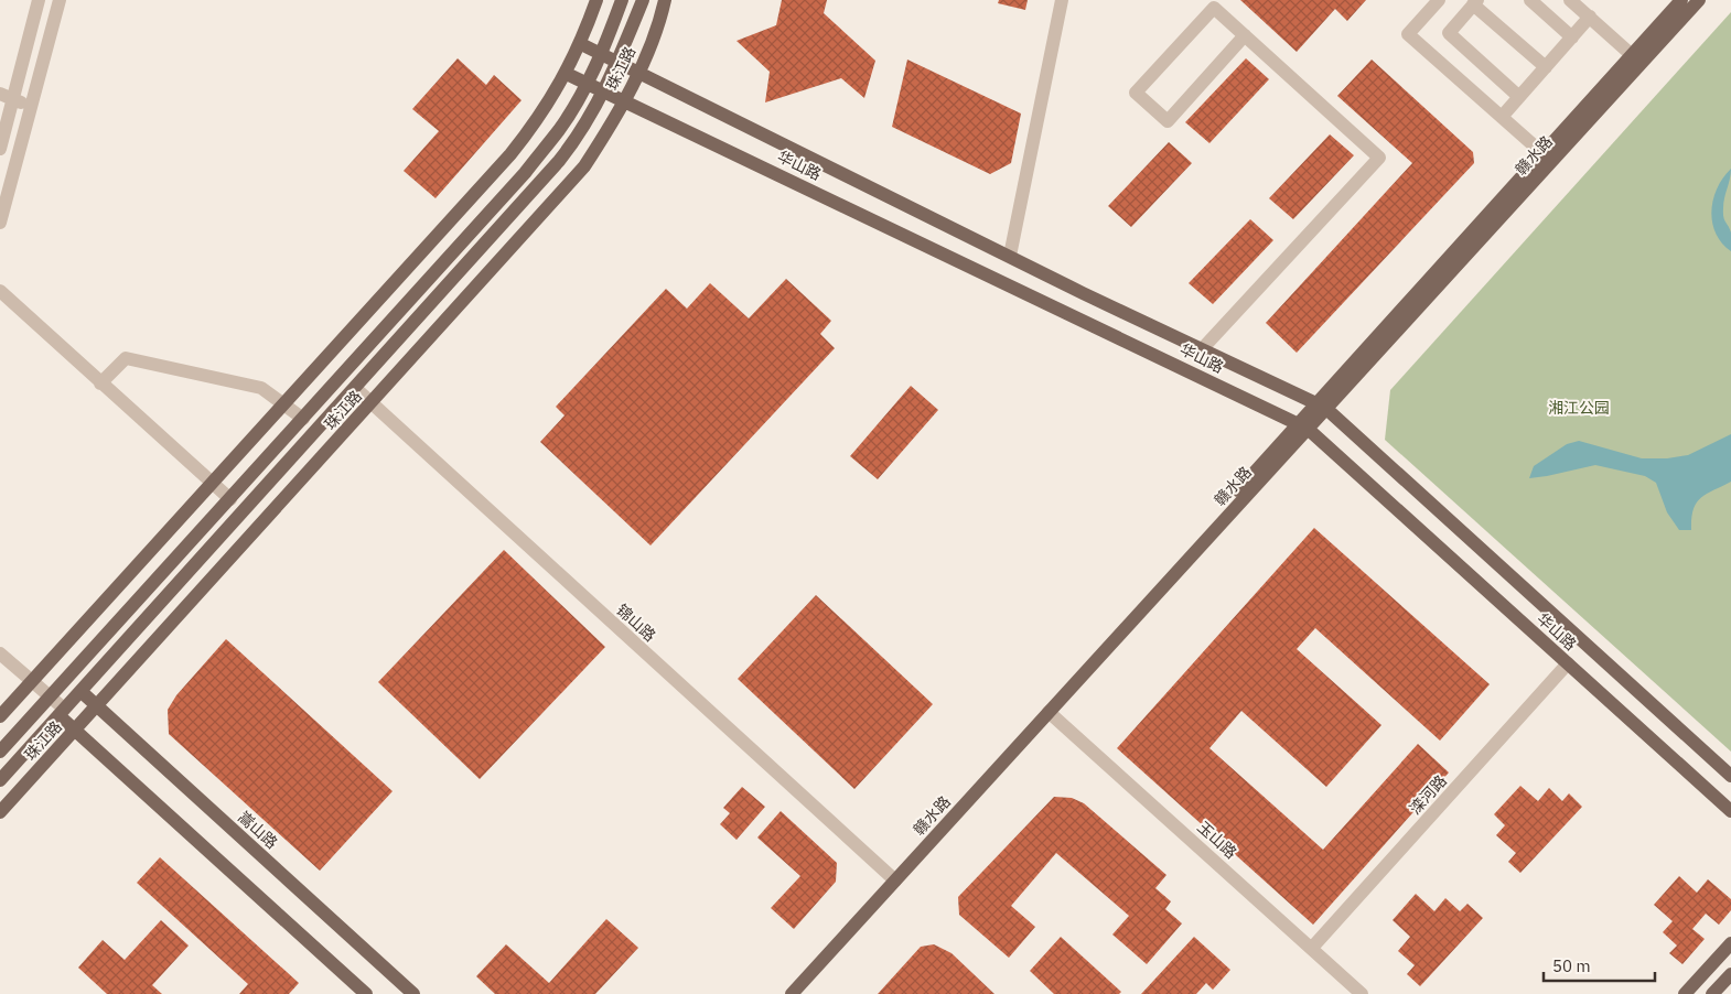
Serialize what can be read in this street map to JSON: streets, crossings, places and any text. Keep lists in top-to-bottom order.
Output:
{
  "streets": {
    "main road": [
      "珠江路",
      "赣水路",
      "华山路",
      "嵩山路"
    ],
    "street": ["锦山路", "滦河路", "玉山路"]
  },
  "crossings": [
    ["珠江路", "华山路"],
    ["珠江路", "锦山路"],
    ["珠江路", "嵩山路"],
    ["赣水路", "华山路"],
    ["赣水路", "锦山路"],
    ["赣水路", "玉山路"],
    ["华山路", "滦河路"],
    ["滦河路", "玉山路"]
  ],
  "parks": ["湘江公园"],
  "scale_bar": "50 m"
}
